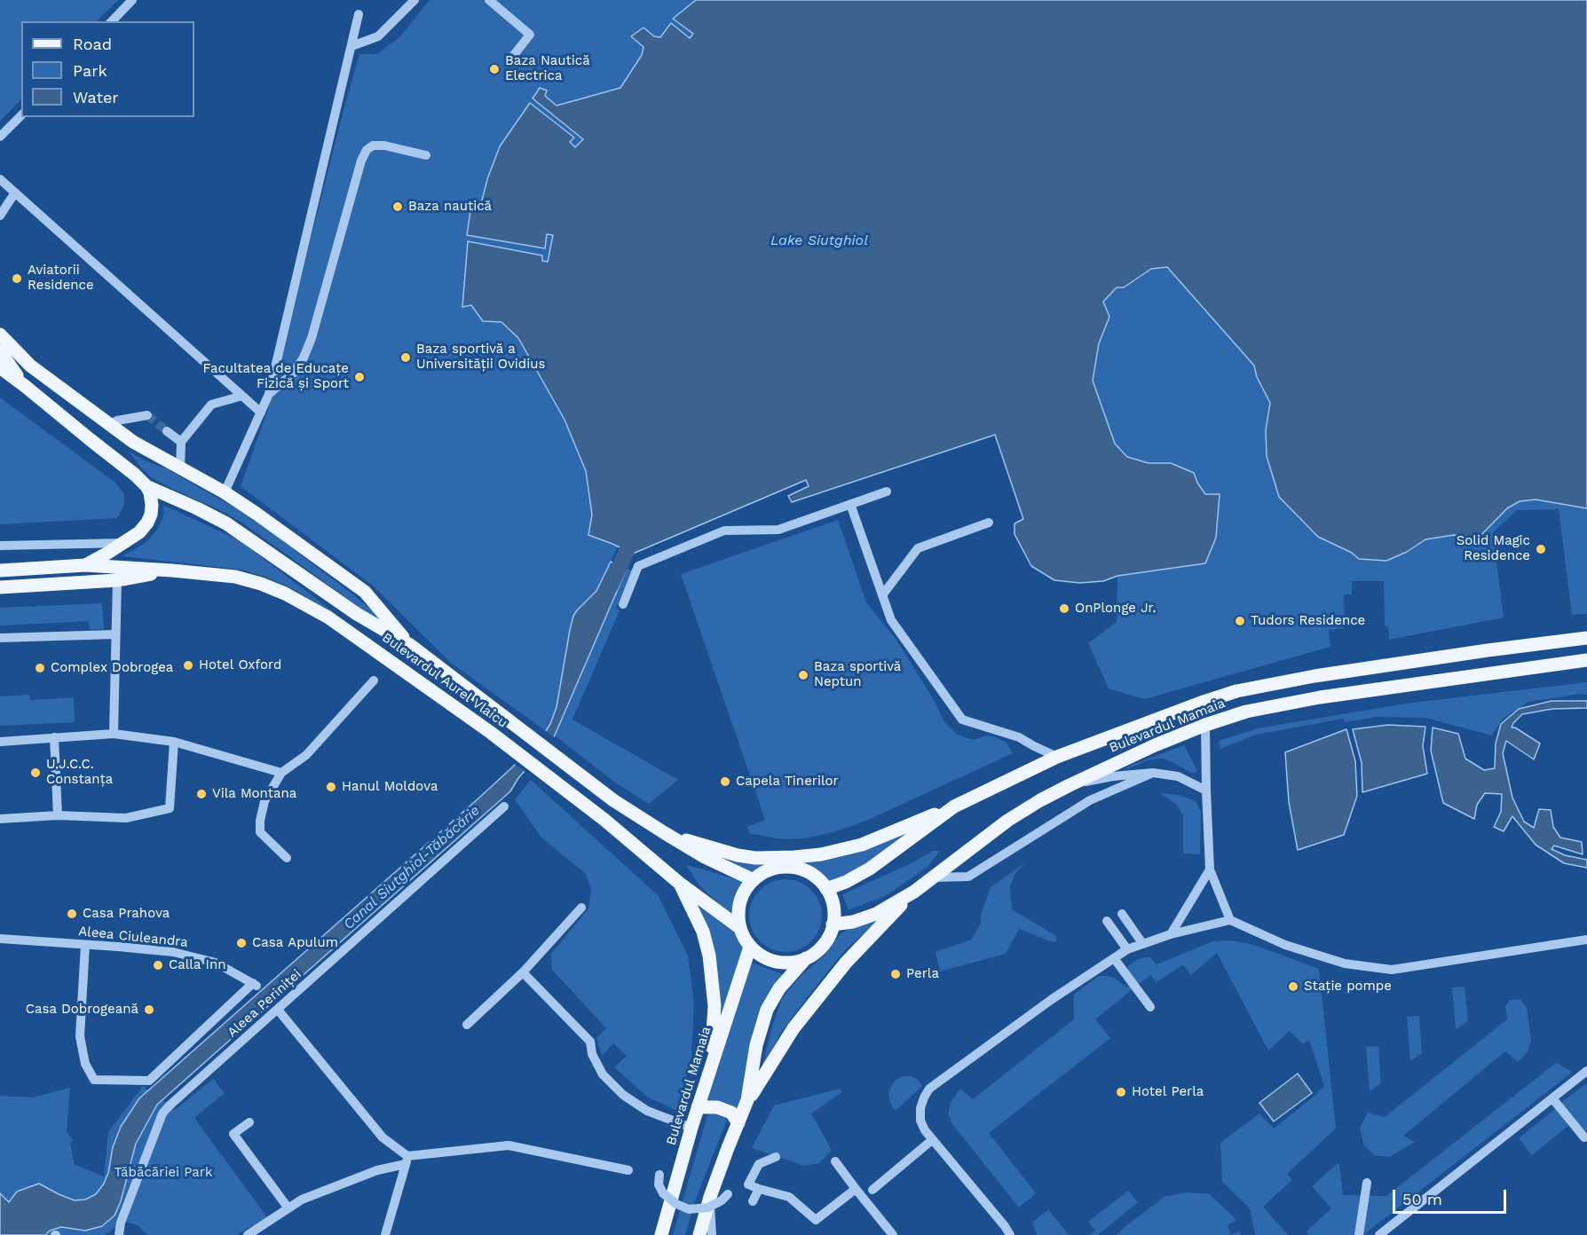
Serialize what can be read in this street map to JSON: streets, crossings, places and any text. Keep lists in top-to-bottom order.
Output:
{
  "streets": {
    "main road": ["Bulevardul Aurel Vlaicu", "Bulevardul Mamaia"],
    "street": ["Aleea Ciuleandra", "Aleea Periniței"]
  },
  "crossings": [
    ["Bulevardul Aurel Vlaicu", "Bulevardul Mamaia"],
    ["Aleea Ciuleandra", "Aleea Periniței"]
  ],
  "water": ["Lake Siutghiol", "Canal Siutghiol-Tăbăcărie"],
  "parks": ["Tăbăcăriei Park"],
  "places": [
    "Baza Nautică Electrica",
    "Baza nautică",
    "Aviatorii Residence",
    "Baza sportivă a Universității Ovidius",
    "Facultatea de Educațe Fizică și Sport",
    "Solid Magic Residence",
    "OnPlonge Jr.",
    "Tudors Residence",
    "Hotel Oxford",
    "Complex Dobrogea",
    "Baza sportivă Neptun",
    "U.J.C.C. Constanța",
    "Capela Tinerilor",
    "Hanul Moldova",
    "Vila Montana",
    "Casa Prahova",
    "Casa Apulum",
    "Calla Inn",
    "Perla",
    "Stație pompe",
    "Casa Dobrogeană",
    "Hotel Perla"
  ],
  "legend": ["Road", "Park", "Water"],
  "scale_bar": "50 m"
}
